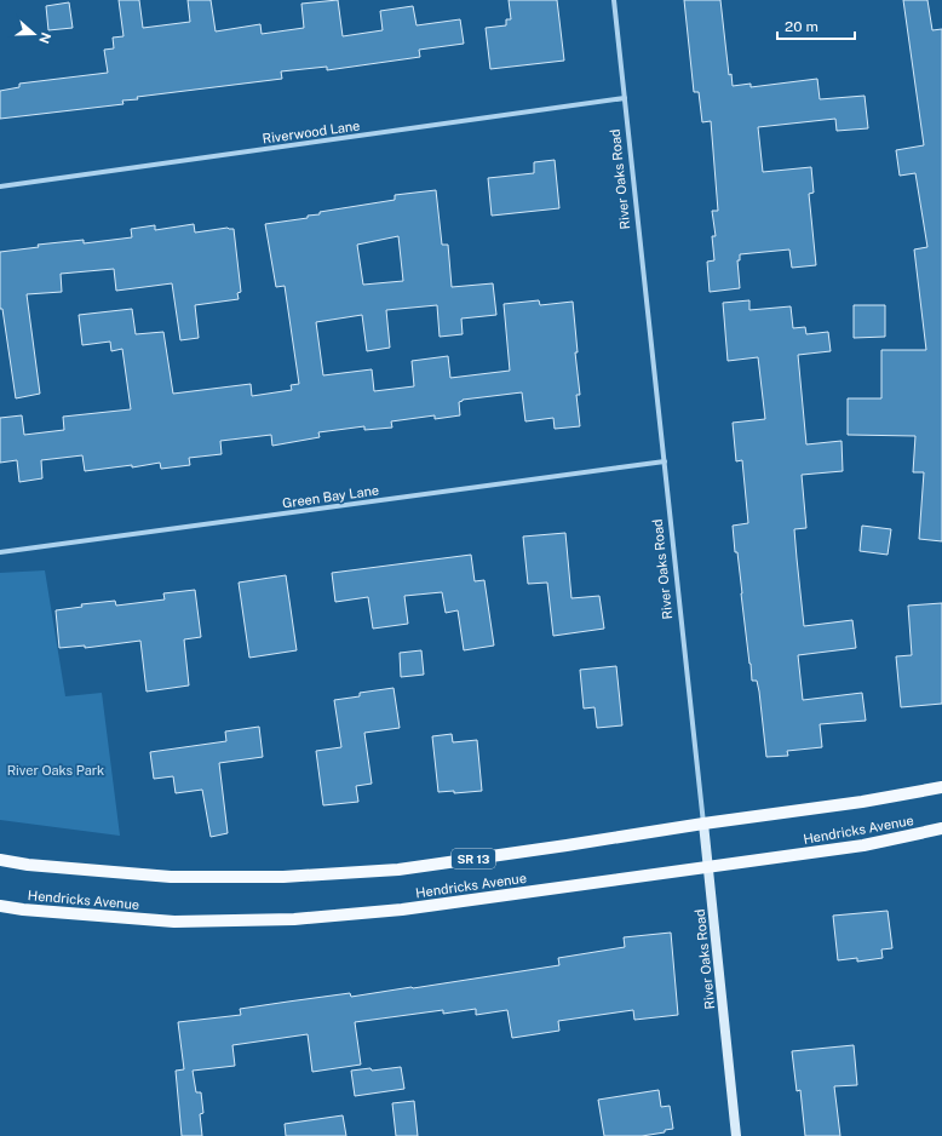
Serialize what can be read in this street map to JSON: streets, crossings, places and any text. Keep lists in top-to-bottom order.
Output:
{
  "streets": {
    "main road": ["Hendricks Avenue", "SR 13"],
    "street": ["Riverwood Lane", "River Oaks Road", "Green Bay Lane"]
  },
  "crossings": [
    ["Riverwood Lane", "River Oaks Road"],
    ["River Oaks Road", "Green Bay Lane"],
    ["River Oaks Road", "Hendricks Avenue"]
  ],
  "parks": ["River Oaks Park"],
  "scale_bar": "20 m",
  "north": "right"
}
